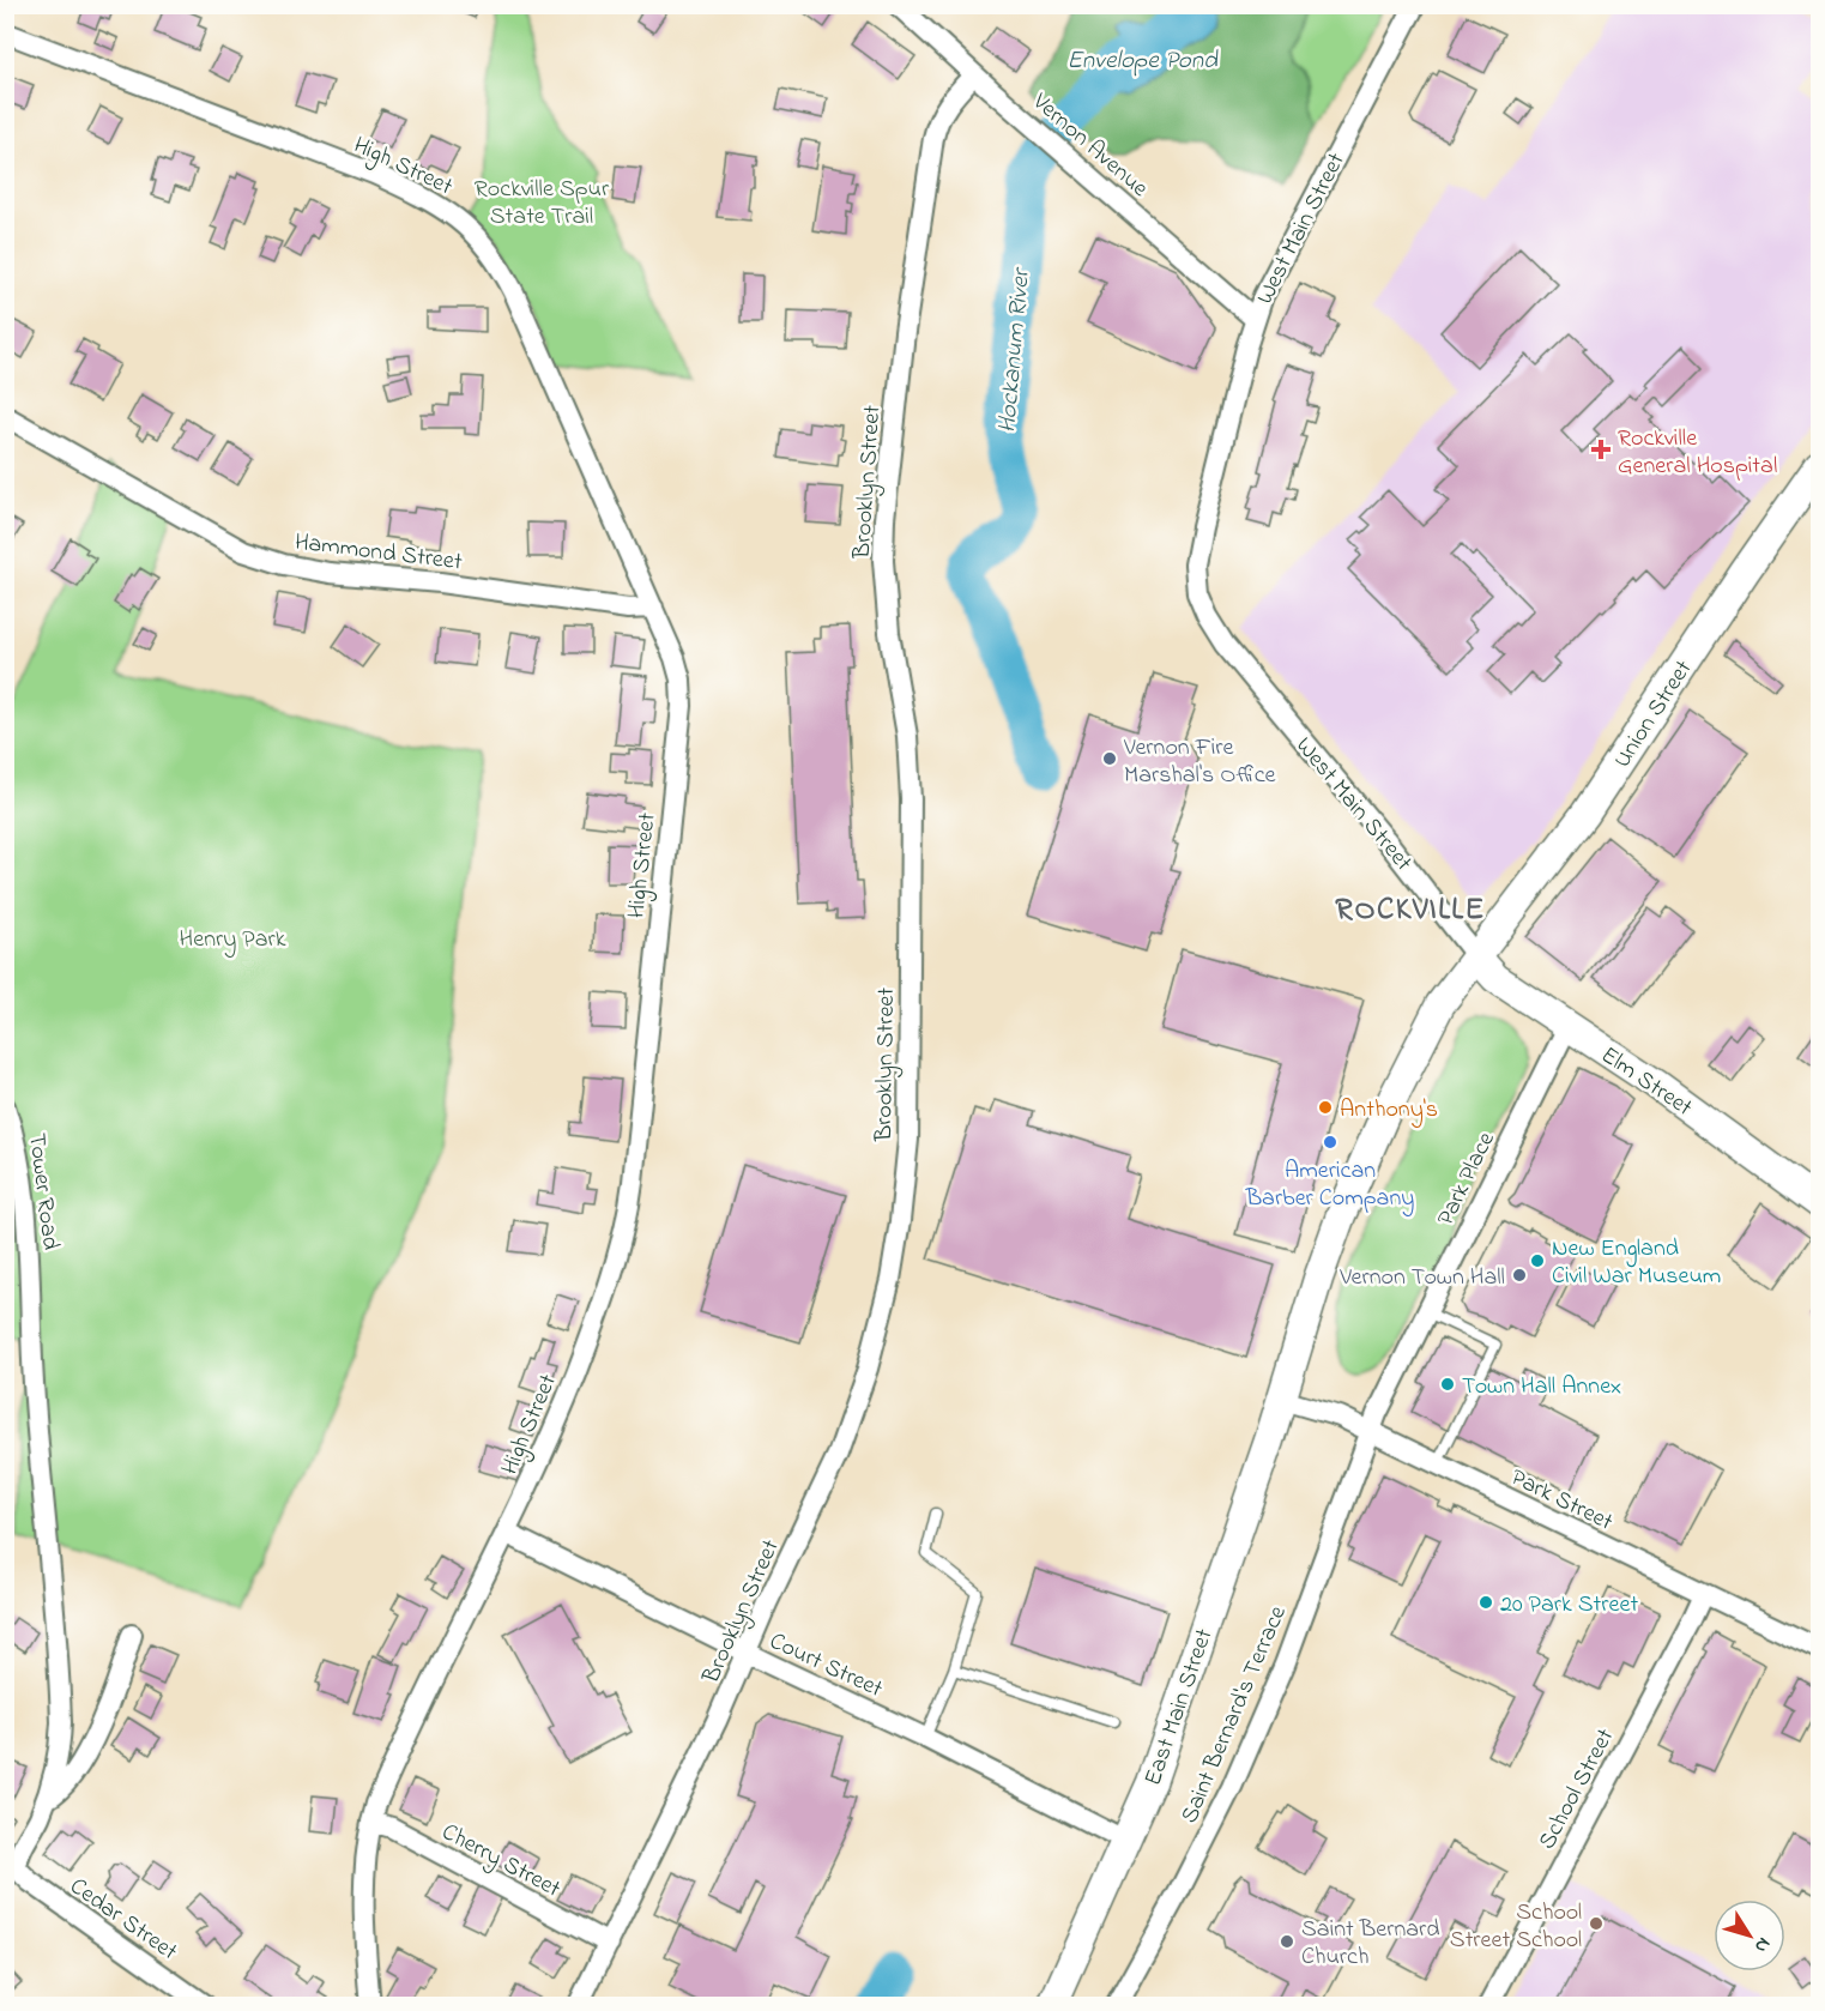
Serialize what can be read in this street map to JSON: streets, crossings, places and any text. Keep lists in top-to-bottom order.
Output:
{
  "streets": {
    "main road": ["Union Street", "Elm Street", "East Main Street"],
    "street": [
      "Vernon Avenue",
      "High Street",
      "West Main Street",
      "Brooklyn Street",
      "Hammond Street",
      "Park Place",
      "Tower Road",
      "Park Street",
      "Court Street",
      "Saint Bernard's Terrace",
      "School Street",
      "Cherry Street",
      "Cedar Street"
    ]
  },
  "crossings": [
    ["Vernon Avenue", "West Main Street"],
    ["Vernon Avenue", "Brooklyn Street"],
    ["High Street", "Hammond Street"],
    ["High Street", "Court Street"],
    ["High Street", "Cherry Street"],
    ["West Main Street", "Union Street"],
    ["West Main Street", "Elm Street"],
    ["Brooklyn Street", "Court Street"],
    ["Brooklyn Street", "Cherry Street"],
    ["Union Street", "Elm Street"],
    ["Elm Street", "Park Place"],
    ["Park Place", "Park Street"],
    ["Park Place", "Saint Bernard's Terrace"],
    ["Tower Road", "Cedar Street"],
    ["Park Street", "East Main Street"],
    ["Park Street", "Saint Bernard's Terrace"],
    ["Park Street", "School Street"],
    ["Court Street", "East Main Street"]
  ],
  "districts": ["ROCKVILLE"],
  "water": ["Envelope Pond", "Hockanum River"],
  "parks": ["Rockville Spur State Trail", "Henry Park"],
  "places": {
    "health": ["Rockville General Hospital"],
    "other": [
      "Vernon Fire Marshal's Office",
      "Anthony's",
      "American Barber Company",
      "New England Civil War Museum",
      "Vernon Town Hall",
      "Town Hall Annex",
      "20 Park Street",
      "School Street School",
      "Saint Bernard Church"
    ]
  },
  "north": "bottom right"
}
